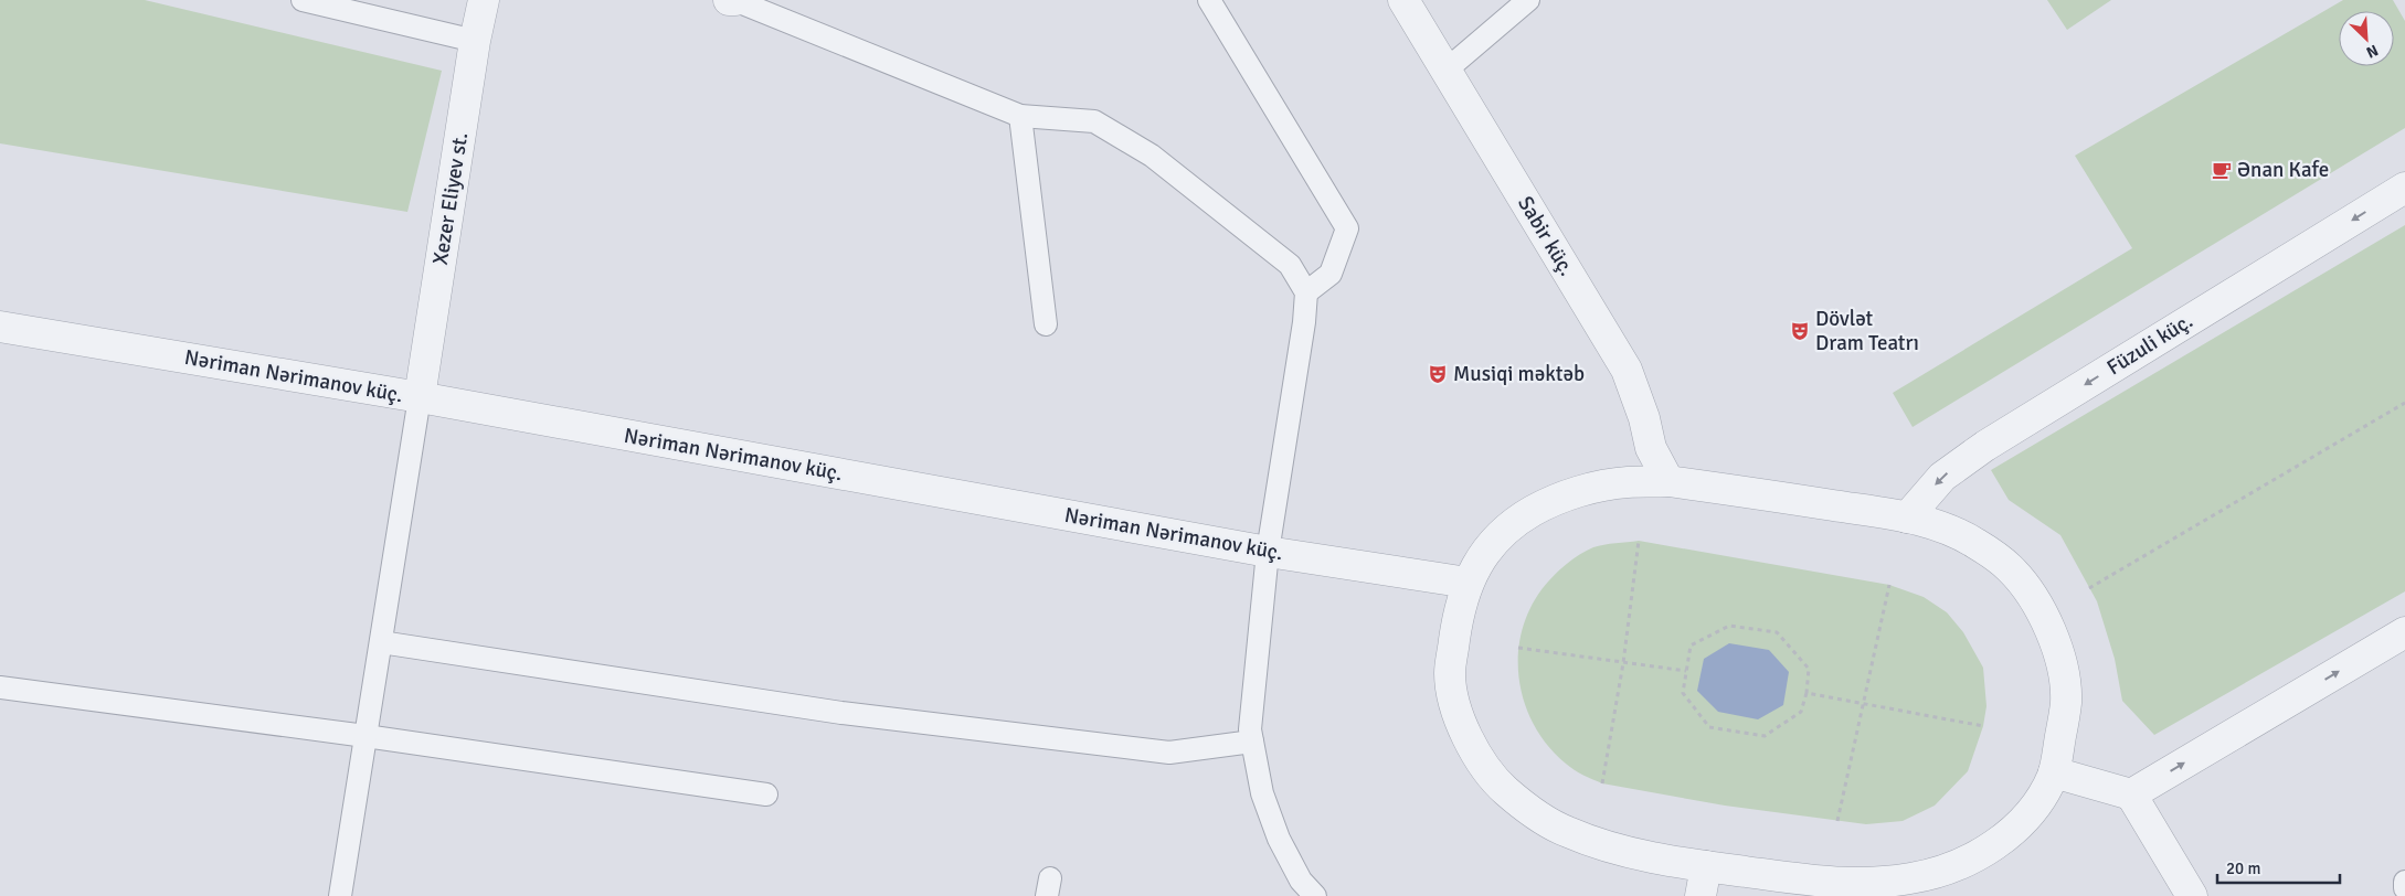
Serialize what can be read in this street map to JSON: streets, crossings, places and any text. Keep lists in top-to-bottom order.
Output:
{
  "streets": {
    "street": [
      "Xezer Eliyev st.",
      "Sabir küç.",
      "Füzuli küç.",
      "Nəriman Nərimanov küç."
    ]
  },
  "crossings": [
    ["Xezer Eliyev st.", "Nəriman Nərimanov küç."]
  ],
  "one_way": ["Füzuli küç."],
  "places": {
    "cafe": ["Ənan Kafe"],
    "theatre": ["Dövlət Dram Teatrı", "Musiqi məktəb"]
  },
  "scale_bar": "20 m",
  "north": "bottom right"
}
